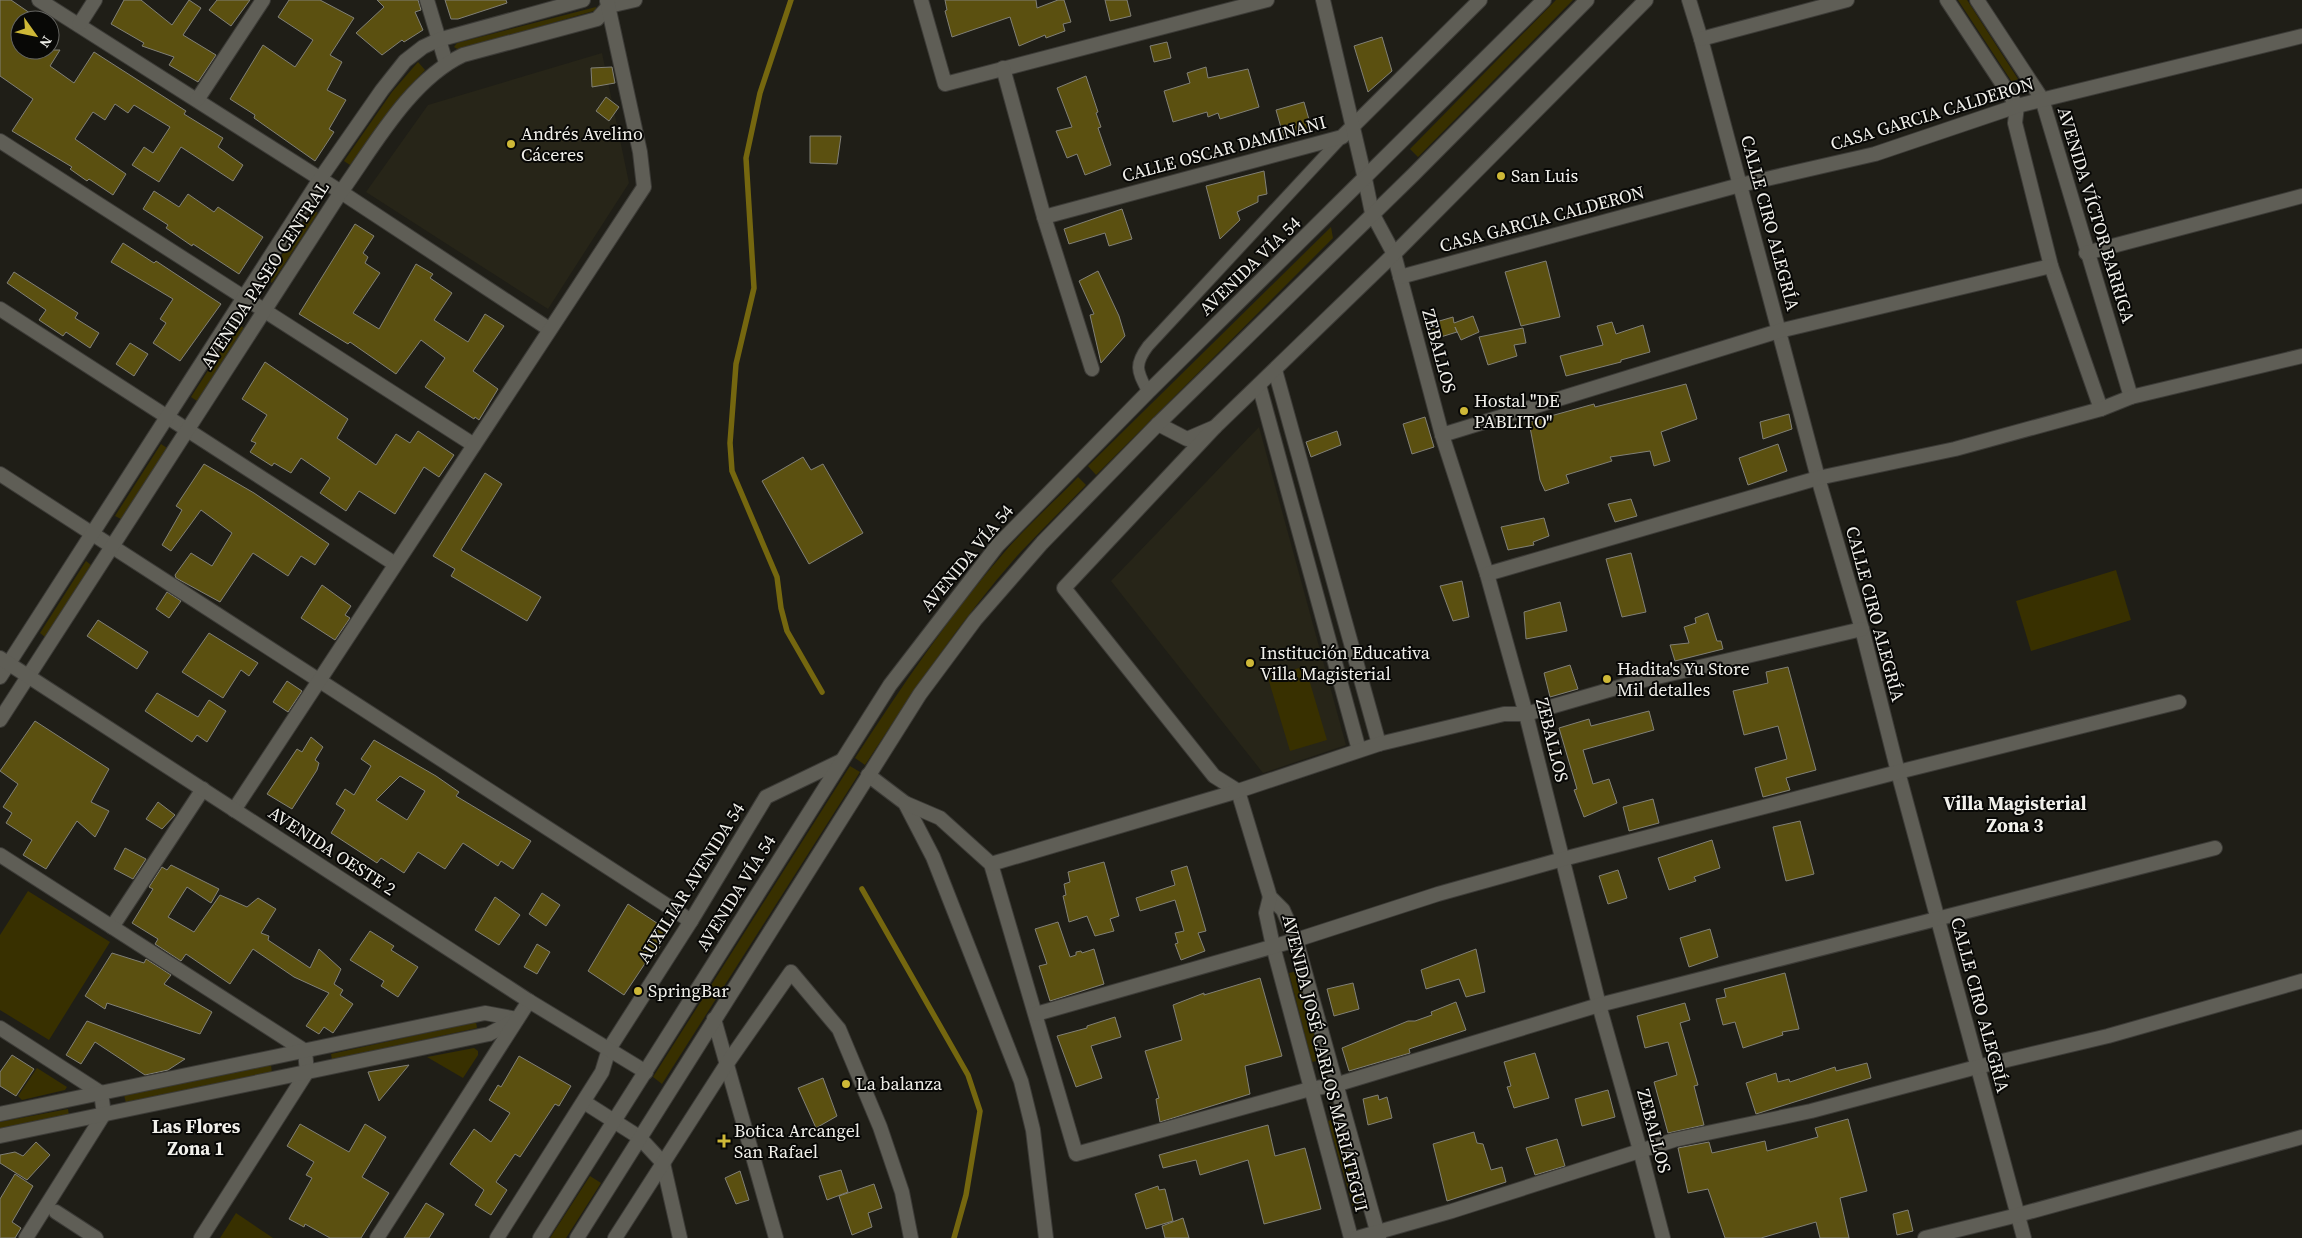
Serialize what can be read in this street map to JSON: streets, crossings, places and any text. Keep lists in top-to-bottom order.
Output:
{
  "streets": {
    "street": [
      "CASA GARCIA CALDERON",
      "CALLE OSCAR DAMINANI",
      "AVENIDA VÍCTOR BARRIGA",
      "CALLE CIRO ALEGRÍA",
      "AVENIDA VÍA 54",
      "AVENIDA PASEO CENTRAL",
      "ZEBALLOS",
      "AVENIDA OESTE 2",
      "AUXILIAR AVENIDA 54",
      "AVENIDA JOSÉ CARLOS MARIÁTEGUI"
    ]
  },
  "crossings": [
    ["CASA GARCIA CALDERON", "AVENIDA VÍCTOR BARRIGA"],
    ["CASA GARCIA CALDERON", "CALLE CIRO ALEGRÍA"],
    ["CASA GARCIA CALDERON", "ZEBALLOS"],
    ["CALLE OSCAR DAMINANI", "ZEBALLOS"],
    ["AVENIDA VÍA 54", "ZEBALLOS"],
    ["AVENIDA VÍA 54", "AVENIDA OESTE 2"],
    ["AVENIDA VÍA 54", "AUXILIAR AVENIDA 54"],
    ["AVENIDA PASEO CENTRAL", "AVENIDA OESTE 2"],
    ["AVENIDA OESTE 2", "AUXILIAR AVENIDA 54"]
  ],
  "districts": ["Villa Magisterial Zona 3", "Las Flores Zona 1"],
  "places": {
    "other": [
      "Andrés Avelino Cáceres",
      "San Luis",
      "Hostal \"DE PABLITO\"",
      "Institución Educativa Villa Magisterial",
      "Hadita's Yu Store Mil detalles",
      "SpringBar",
      "La balanza"
    ],
    "health": ["Botica Arcangel San Rafael"]
  },
  "north": "bottom right"
}
